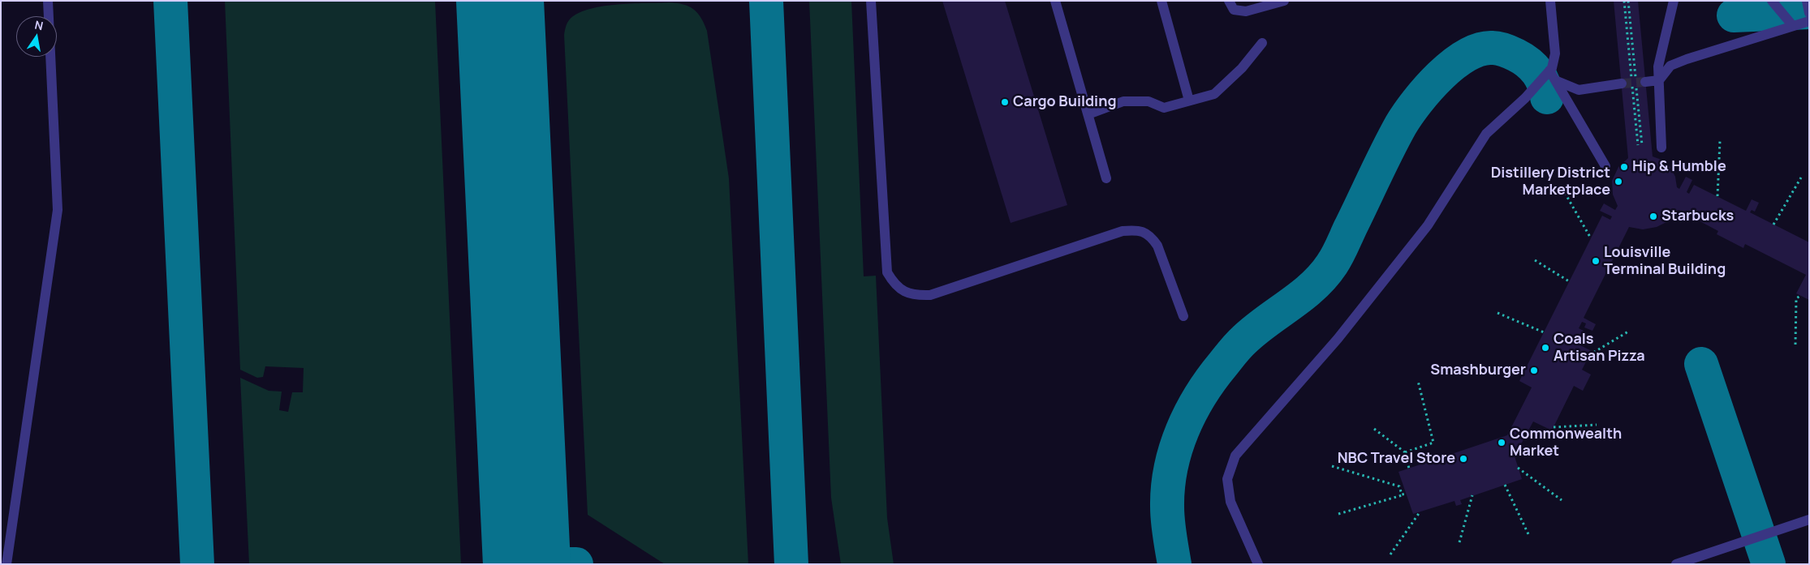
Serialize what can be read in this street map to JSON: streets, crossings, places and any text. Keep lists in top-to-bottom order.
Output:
{
  "places": [
    "Cargo Building",
    "Hip & Humble",
    "Distillery District Marketplace",
    "Starbucks",
    "Louisville Terminal Building",
    "Coals Artisan Pizza",
    "Smashburger",
    "Commonwealth Market",
    "NBC Travel Store"
  ],
  "north": "top"
}
